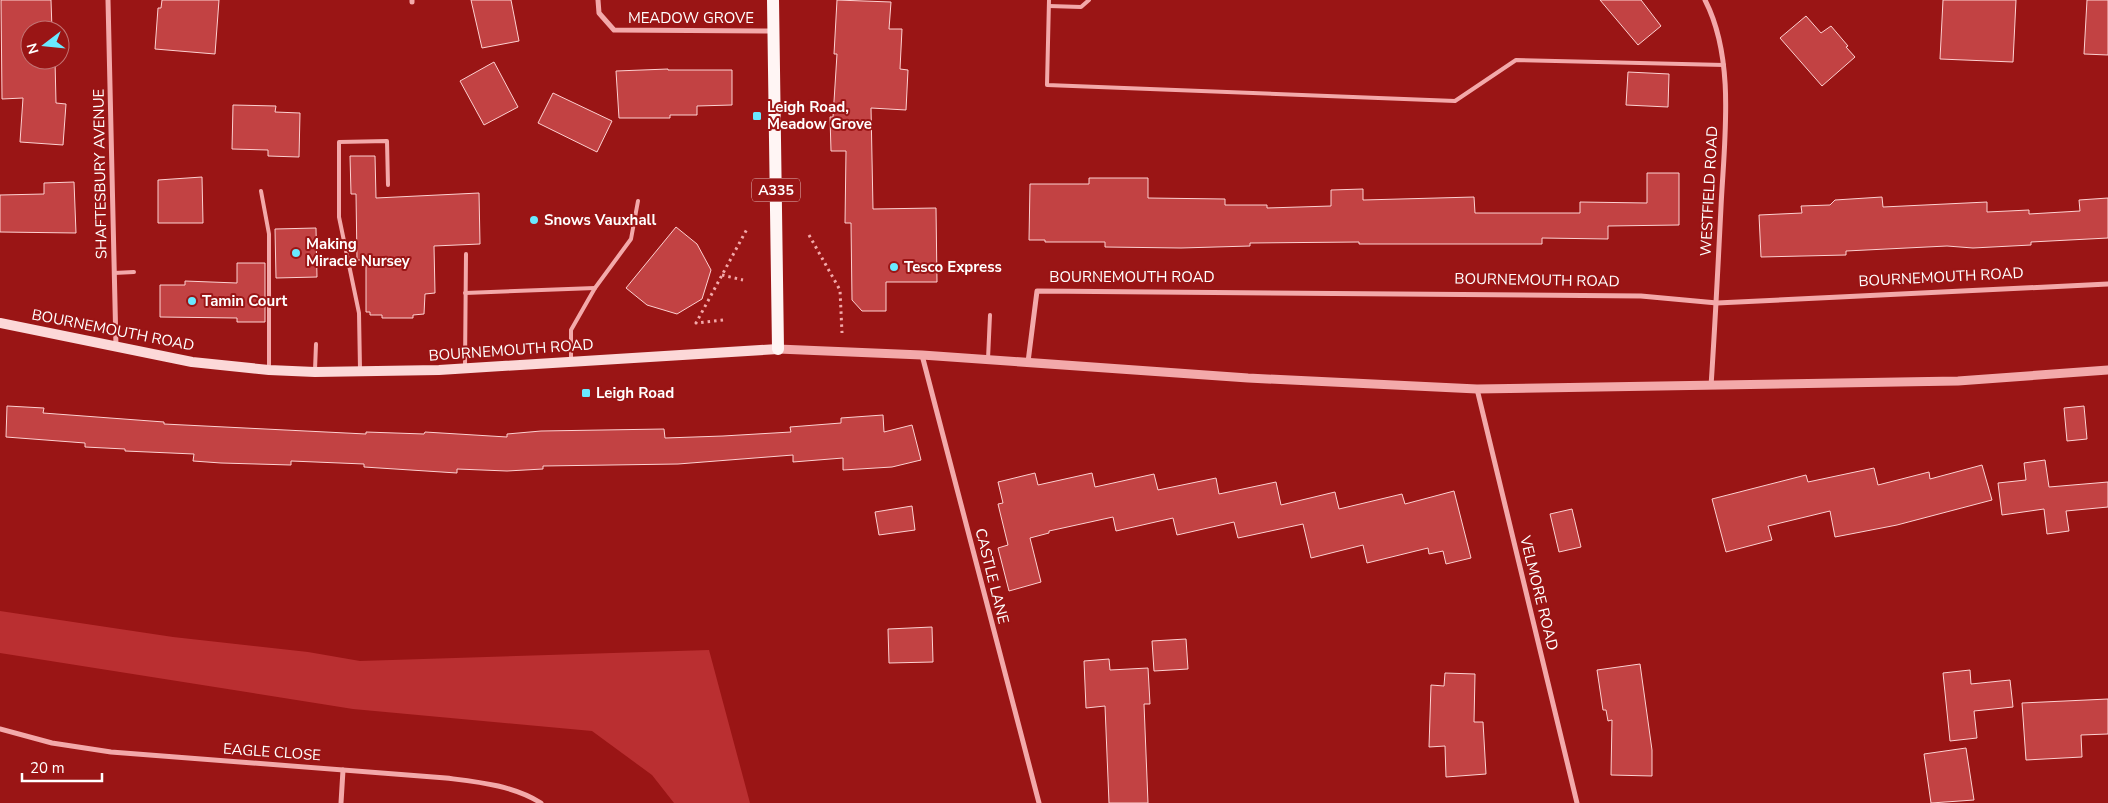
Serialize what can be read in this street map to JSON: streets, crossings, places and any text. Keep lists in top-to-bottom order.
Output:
{
  "streets": {
    "main road": ["A335", "BOURNEMOUTH ROAD"],
    "street": [
      "MEADOW GROVE",
      "SHAFTESBURY AVENUE",
      "WESTFIELD ROAD",
      "CASTLE LANE",
      "VELMORE ROAD",
      "EAGLE CLOSE"
    ]
  },
  "crossings": [
    ["MEADOW GROVE", "A335"],
    ["SHAFTESBURY AVENUE", "BOURNEMOUTH ROAD"],
    ["A335", "BOURNEMOUTH ROAD"],
    ["WESTFIELD ROAD", "BOURNEMOUTH ROAD"],
    ["BOURNEMOUTH ROAD", "CASTLE LANE"],
    ["BOURNEMOUTH ROAD", "VELMORE ROAD"]
  ],
  "places": {
    "transit": ["Leigh Road, Meadow Grove", "Leigh Road"],
    "other": [
      "Snows Vauxhall",
      "Making Miracle Nursey",
      "Tesco Express",
      "Tamin Court"
    ]
  },
  "scale_bar": "20 m",
  "north": "left"
}
